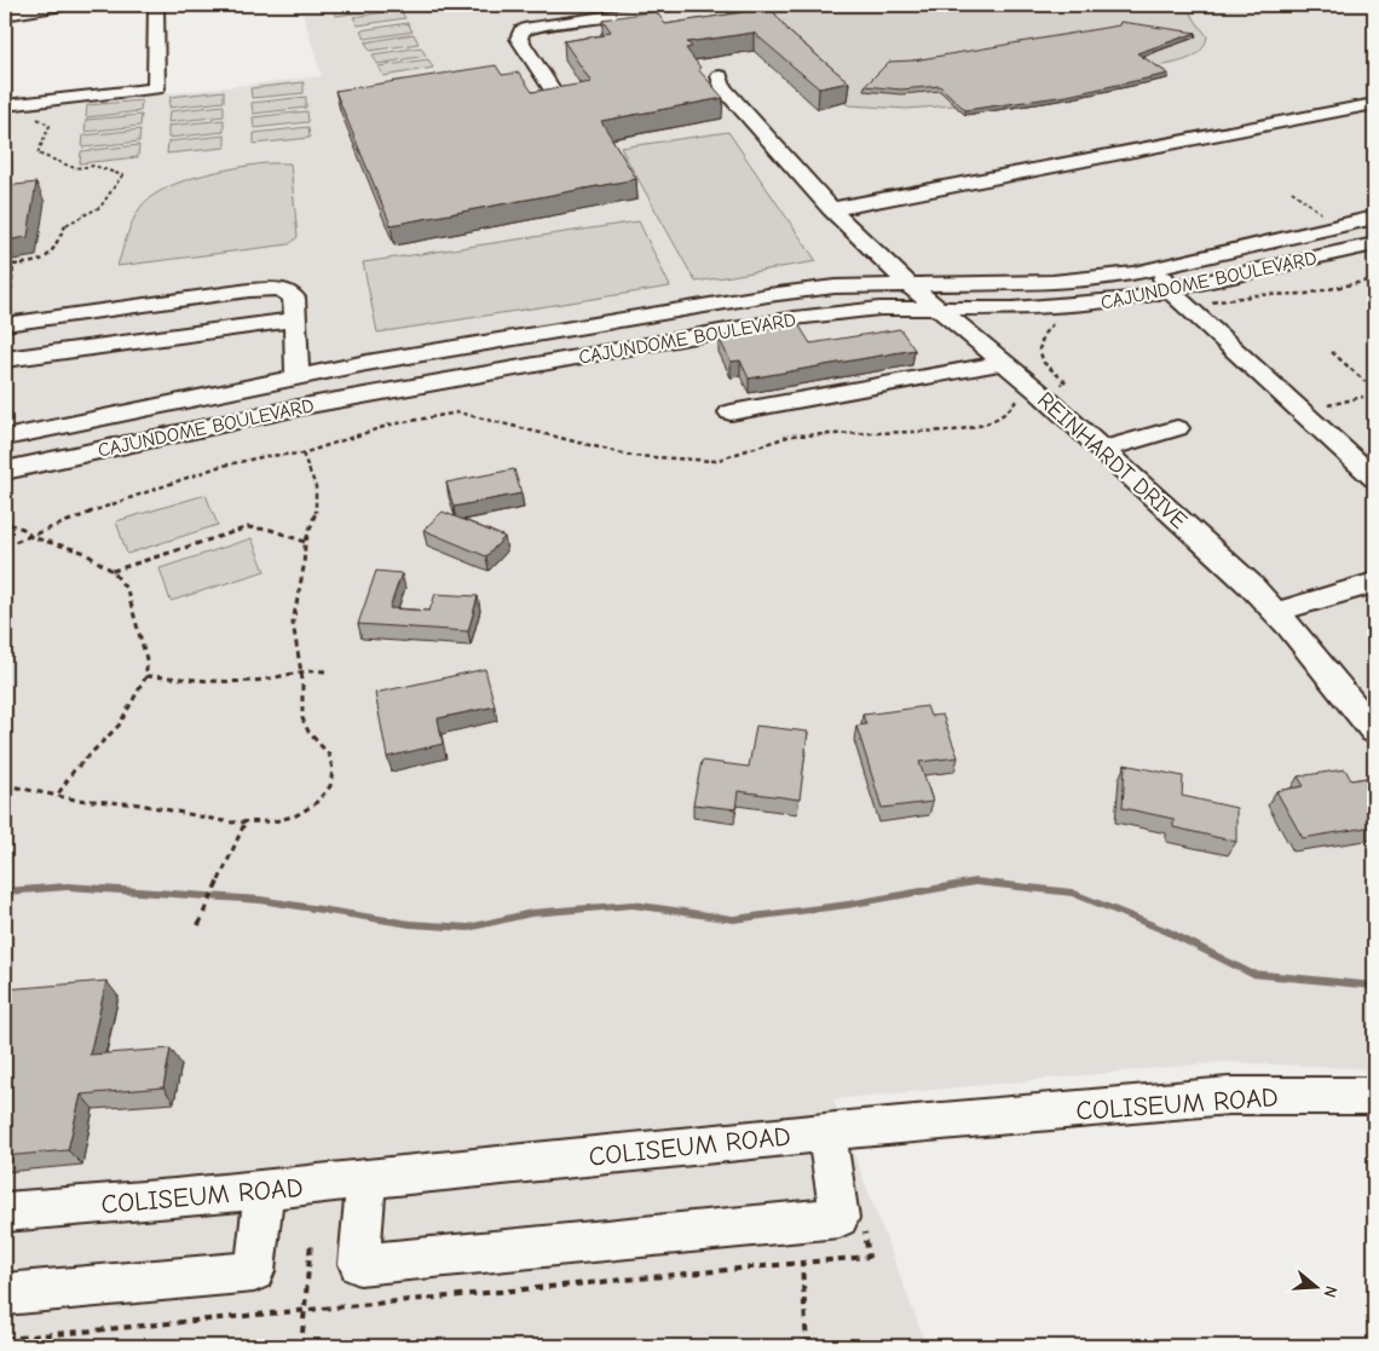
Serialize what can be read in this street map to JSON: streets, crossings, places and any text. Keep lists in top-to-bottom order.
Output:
{
  "streets": {
    "street": ["CAJUNDOME BOULEVARD", "REINHARDT DRIVE", "COLISEUM ROAD"]
  },
  "crossings": [
    ["CAJUNDOME BOULEVARD", "REINHARDT DRIVE"]
  ],
  "north": "right"
}
